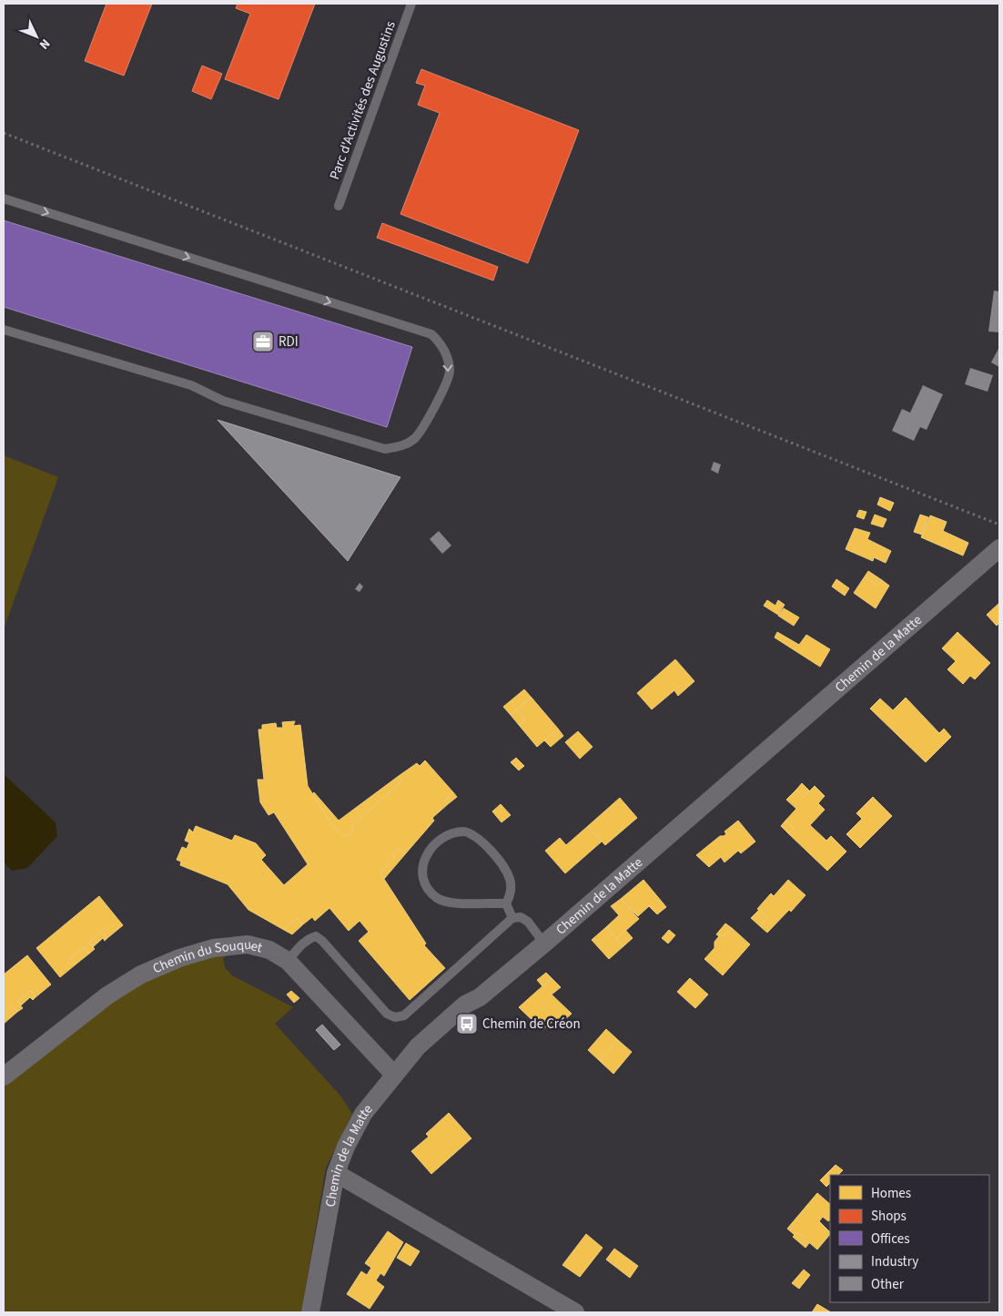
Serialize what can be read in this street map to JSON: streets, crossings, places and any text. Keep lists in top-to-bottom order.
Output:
{
  "streets": {
    "street": ["Chemin de la Matte", "Chemin du Souquet"],
    "lane": ["Parc d'Activités des Augustins"]
  },
  "crossings": [
    ["Chemin de la Matte", "Chemin du Souquet"]
  ],
  "places": {
    "office": ["RDI"],
    "bus stop": ["Chemin de Créon"]
  },
  "legend": [
    "Homes",
    "Shops",
    "Offices",
    "Industry",
    "Other"
  ],
  "north": "bottom right"
}
